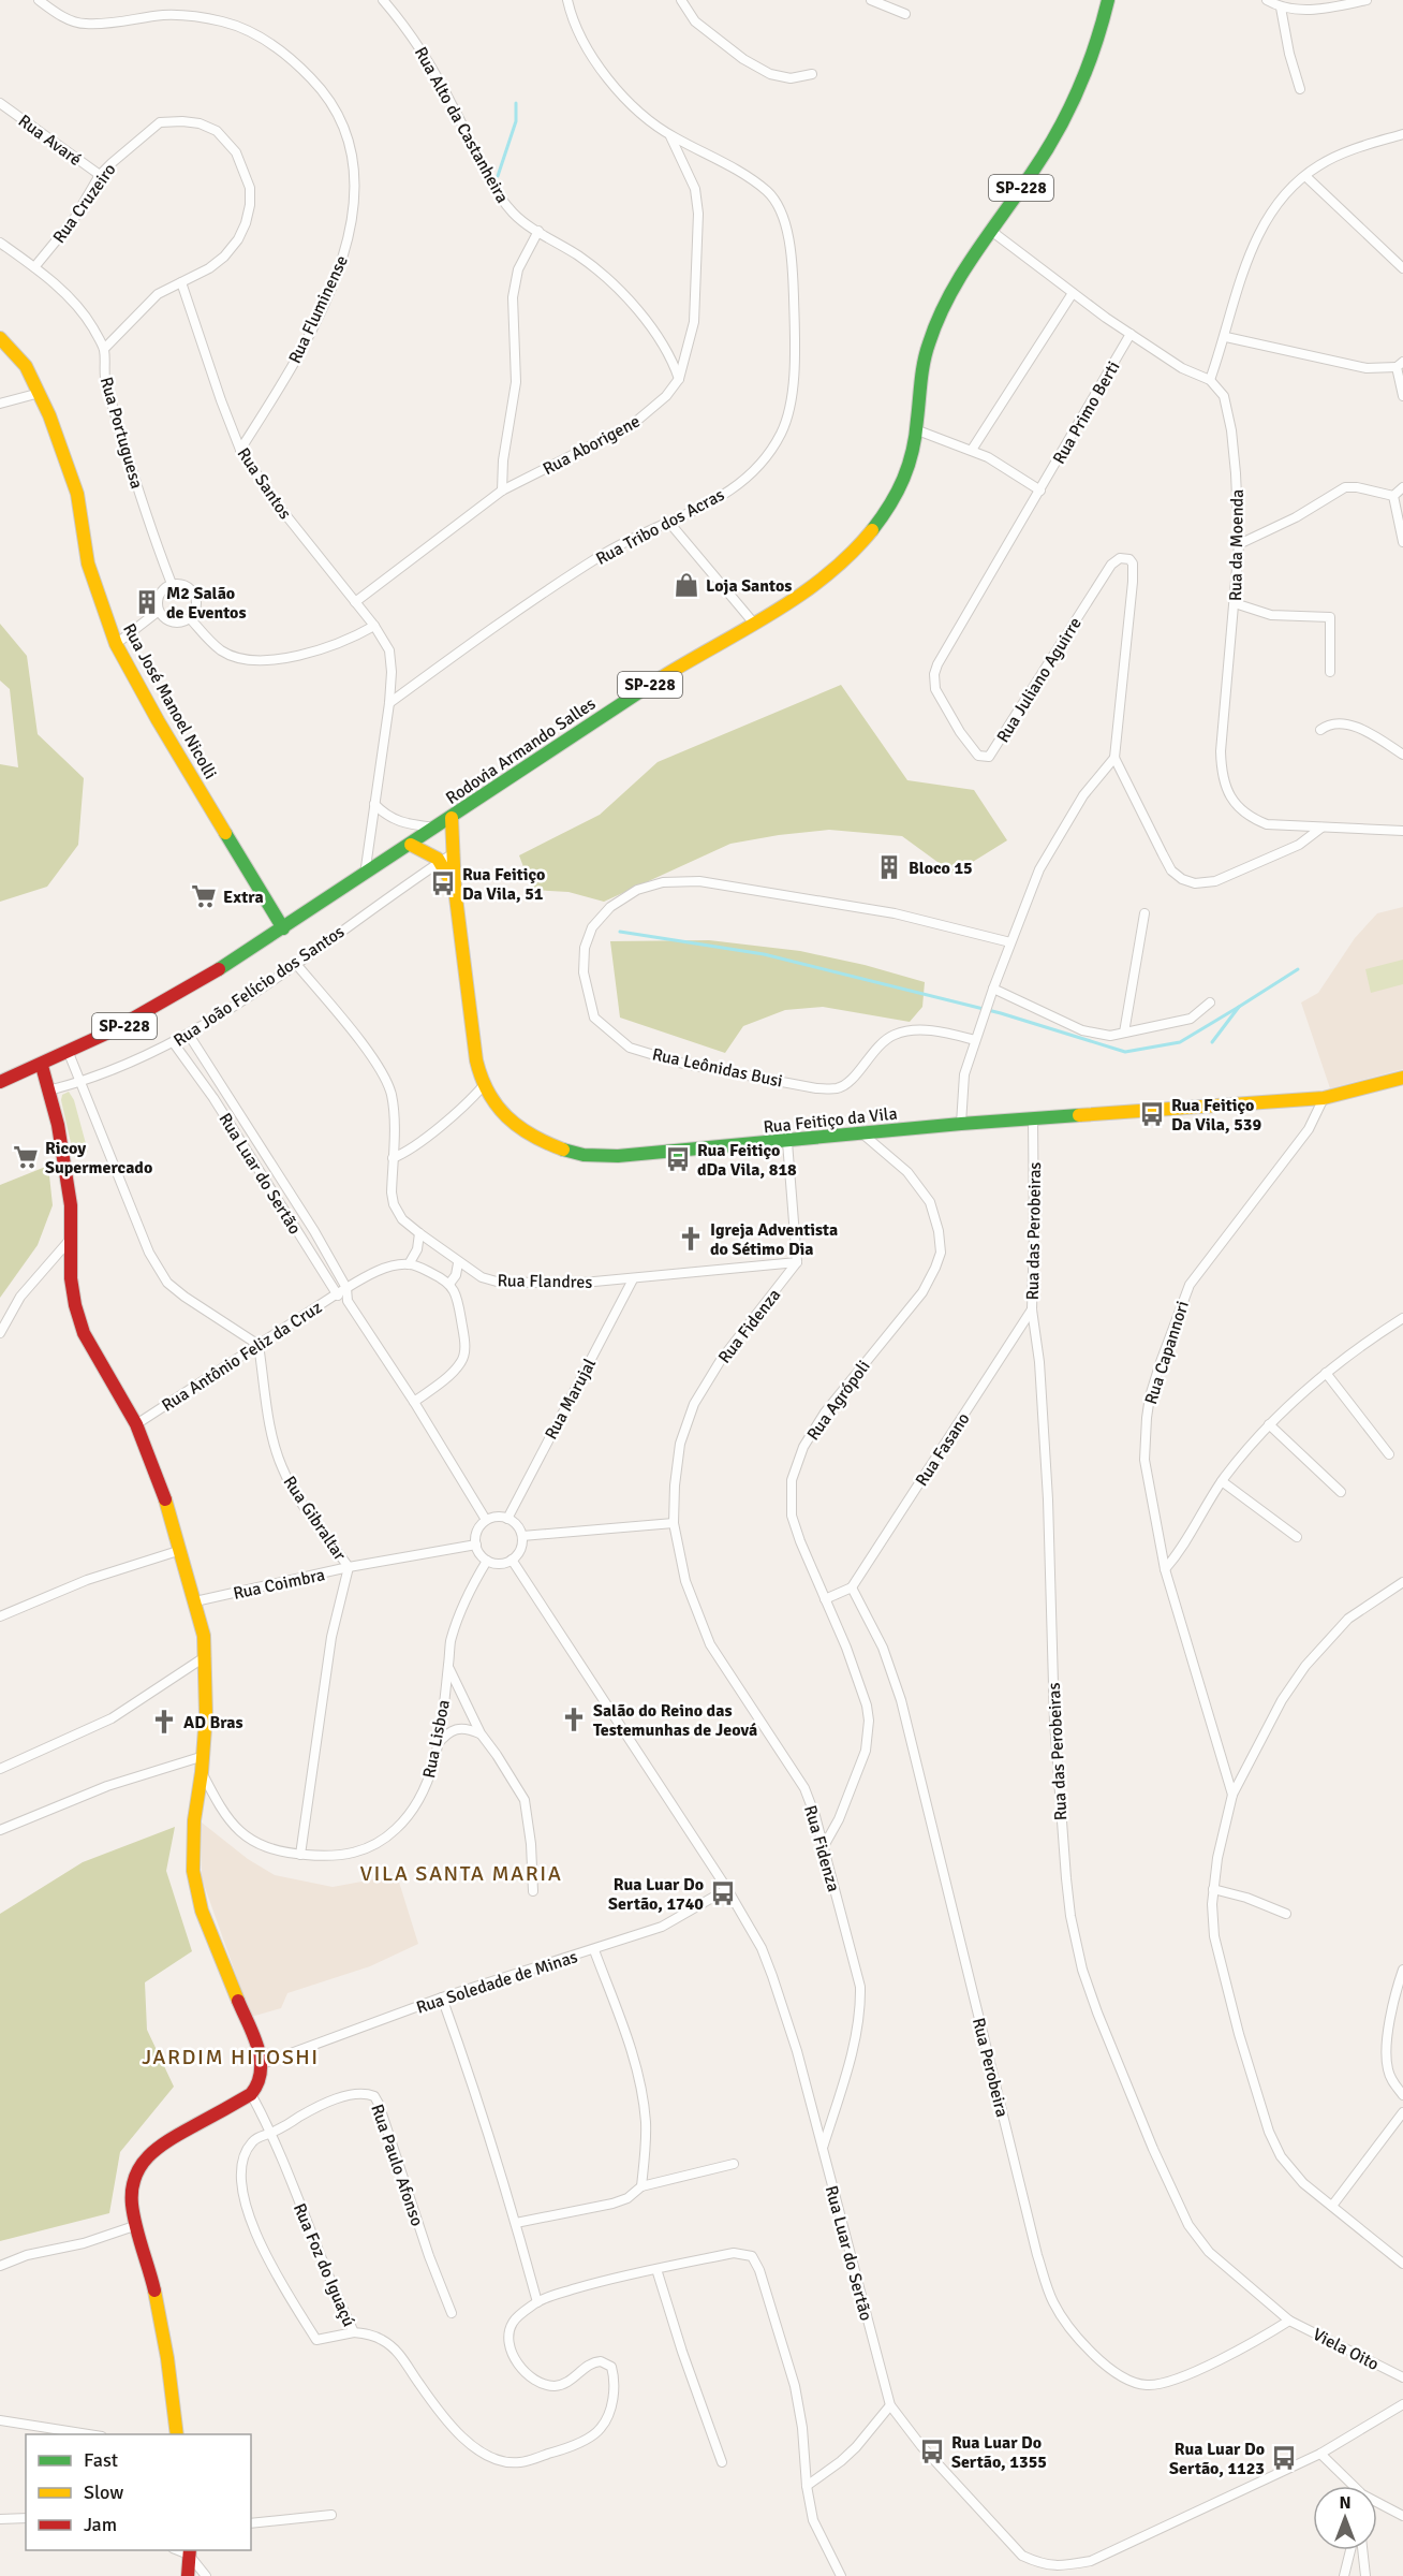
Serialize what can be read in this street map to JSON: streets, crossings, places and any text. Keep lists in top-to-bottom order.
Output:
{
  "streets": {
    "street": [
      "Rua Alto da Castanheira",
      "Rua Avaré",
      "SP-228",
      "Rua Cruzeiro",
      "Rua Fluminense",
      "Rua Primo Berti",
      "Rua Portuguesa",
      "Rua Aborigene",
      "Rua Santos",
      "Rua Tribo dos Acras",
      "Rua da Moenda",
      "Rua Juliano Aguirre",
      "Rua José Manoel Nicolli",
      "Rodovia Armando Salles",
      "Rua João Felício dos Santos",
      "Rua Leônidas Busi",
      "Rua Feitiço da Vila",
      "Rua Luar do Sertão",
      "Rua das Perobeiras",
      "Rua Flandres",
      "Rua Fidenza",
      "Rua Capannori",
      "Rua Antônio Feliz da Cruz",
      "Rua Marujal",
      "Rua Agrópoli",
      "Rua Fasano",
      "Rua Gibraltar",
      "Rua Coimbra",
      "Rua Lisboa",
      "Rua Soledade de Minas",
      "Rua Perobeira",
      "Rua Paulo Afonso",
      "Rua Foz do Iguaçú",
      "Viela Oito"
    ]
  },
  "crossings": [
    ["Rua Alto da Castanheira", "Rua Aborigene"],
    ["Rua Avaré", "Rua Cruzeiro"],
    ["Rua Cruzeiro", "Rua Portuguesa"],
    ["Rua Cruzeiro", "Rua Santos"],
    ["Rua Fluminense", "Rua Santos"],
    ["Rua Primo Berti", "Rua Juliano Aguirre"],
    ["Rua Aborigene", "Rua Santos"],
    ["Rua Aborigene", "Rua Tribo dos Acras"],
    ["Rua Santos", "Rua Tribo dos Acras"],
    ["Rua Santos", "Rodovia Armando Salles"],
    ["Rua José Manoel Nicolli", "Rodovia Armando Salles"],
    ["Rodovia Armando Salles", "Rua Feitiço da Vila"],
    ["Rua João Felício dos Santos", "Rua Feitiço da Vila"],
    ["Rua João Felício dos Santos", "Rua Luar do Sertão"],
    ["Rua João Felício dos Santos", "Rua Flandres"],
    ["Rua Feitiço da Vila", "Rua das Perobeiras"],
    ["Rua Feitiço da Vila", "Rua Capannori"],
    ["Rua Feitiço da Vila", "Rua Agrópoli"],
    ["Rua Luar do Sertão", "Rua Fidenza"],
    ["Rua Luar do Sertão", "Rua Antônio Feliz da Cruz"],
    ["Rua Luar do Sertão", "Rua Marujal"],
    ["Rua Luar do Sertão", "Rua Coimbra"],
    ["Rua Luar do Sertão", "Rua Lisboa"],
    ["Rua Luar do Sertão", "Rua Soledade de Minas"],
    ["Rua das Perobeiras", "Rua Fasano"],
    ["Rua das Perobeiras", "Rua Perobeira"],
    ["Rua das Perobeiras", "Viela Oito"],
    ["Rua Flandres", "Rua Fidenza"],
    ["Rua Flandres", "Rua Marujal"],
    ["Rua Fidenza", "Rua Agrópoli"],
    ["Rua Antônio Feliz da Cruz", "Rua Gibraltar"],
    ["Rua Marujal", "Rua Coimbra"],
    ["Rua Marujal", "Rua Lisboa"],
    ["Rua Fasano", "Rua Perobeira"],
    ["Rua Gibraltar", "Rua Coimbra"],
    ["Rua Gibraltar", "Rua Lisboa"],
    ["Rua Coimbra", "Rua Lisboa"],
    ["Rua Perobeira", "Viela Oito"],
    ["Rua Paulo Afonso", "Rua Foz do Iguaçú"]
  ],
  "districts": ["VILA SANTA MARIA", "JARDIM HITOSHI"],
  "places": {
    "shop": ["Loja Santos"],
    "building": ["M2 Salão de Eventos", "Bloco 15"],
    "bus stop": [
      "Rua Feitiço Da Vila, 51",
      "Rua Feitiço Da Vila, 539",
      "Rua Feitiço dDa Vila, 818",
      "Rua Luar Do Sertão, 1740",
      "Rua Luar Do Sertão, 1355",
      "Rua Luar Do Sertão, 1123"
    ],
    "supermarket": ["Extra", "Ricoy Supermercado"],
    "church": ["Igreja Adventista do Sétimo Dia", "Salão do Reino das Testemunhas de Jeová", "AD Bras"]
  },
  "legend": ["Fast", "Slow", "Jam"],
  "north": "top"
}
